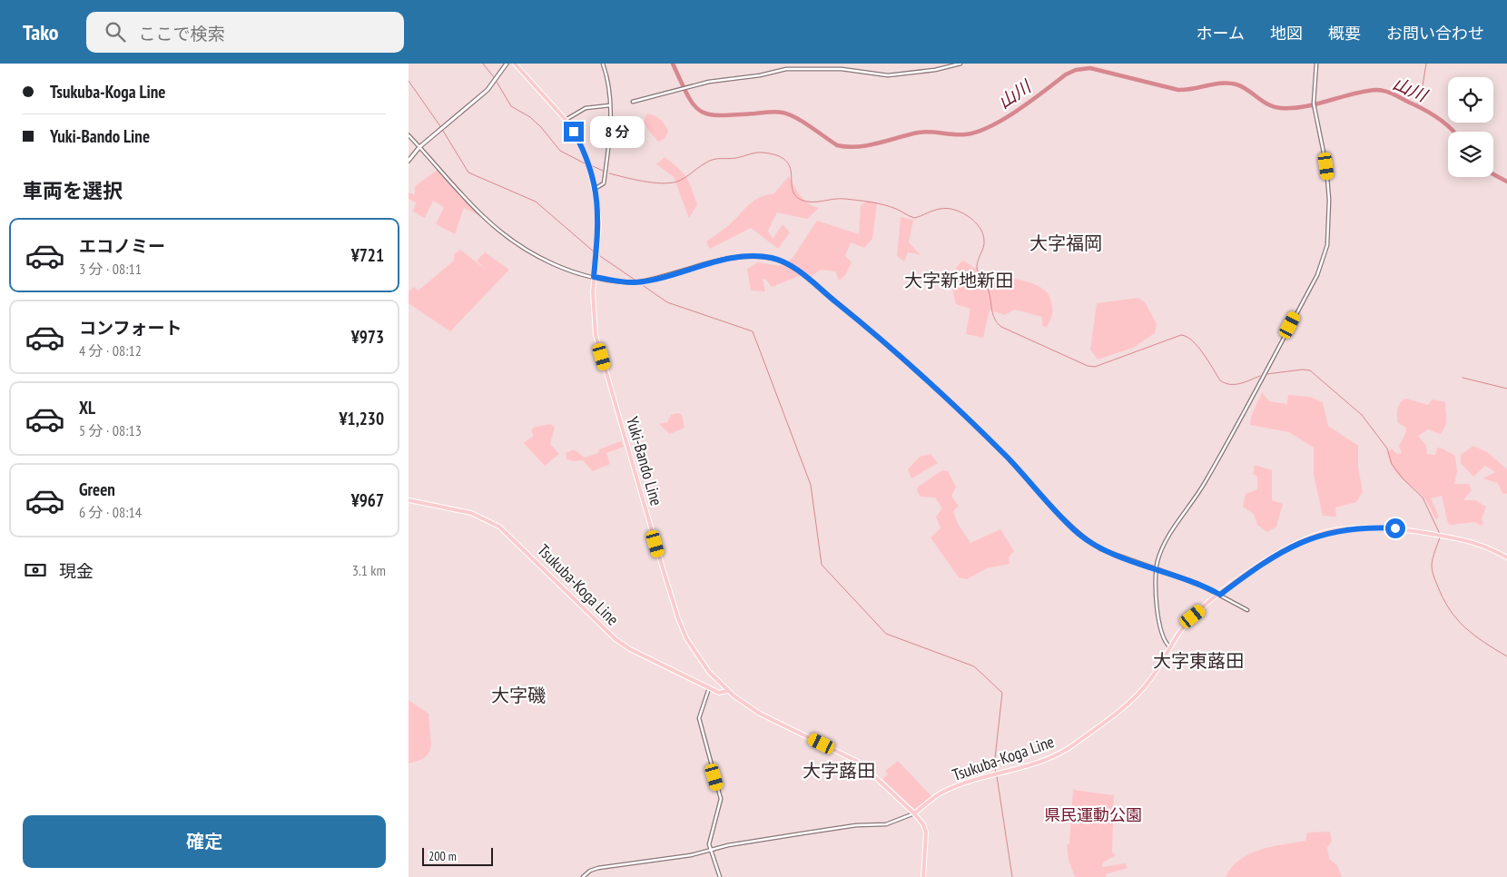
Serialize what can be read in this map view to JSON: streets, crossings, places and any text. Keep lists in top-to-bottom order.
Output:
{
  "streets": {
    "main road": ["Yuki-Bando Line", "Tsukuba-Koga Line"]
  },
  "crossings": [
    ["Yuki-Bando Line", "Tsukuba-Koga Line"]
  ],
  "districts": [
    "大字福岡",
    "大字新地新田",
    "大字東蕗田",
    "大字磯",
    "大字蕗田"
  ],
  "water": ["山川"],
  "parks": ["県民運動公園"],
  "scale_bar": "200 m",
  "page": {
    "header": "Tako",
    "search": "ここで検索",
    "nav": [
      "ホーム",
      "地図",
      "概要",
      "お問い合わせ"
    ],
    "banner": ["Tsukuba-Koga Line", "Yuki-Bando Line"],
    "bubble": "8 分",
    "heading": "車両を選択",
    "list": [
      {
        "name": "エコノミー",
        "note": "3 分 · 08:11",
        "value": "¥721"
      },
      {
        "name": "コンフォート",
        "note": "4 分 · 08:12",
        "value": "¥973"
      },
      {
        "name": "XL",
        "note": "5 分 · 08:13",
        "value": "¥1,230"
      },
      {
        "name": "Green",
        "note": "6 分 · 08:14",
        "value": "¥967"
      }
    ],
    "pay": ["現金", "3.1 km"],
    "buttons": "確定",
    "scale": "200 m"
  }
}
